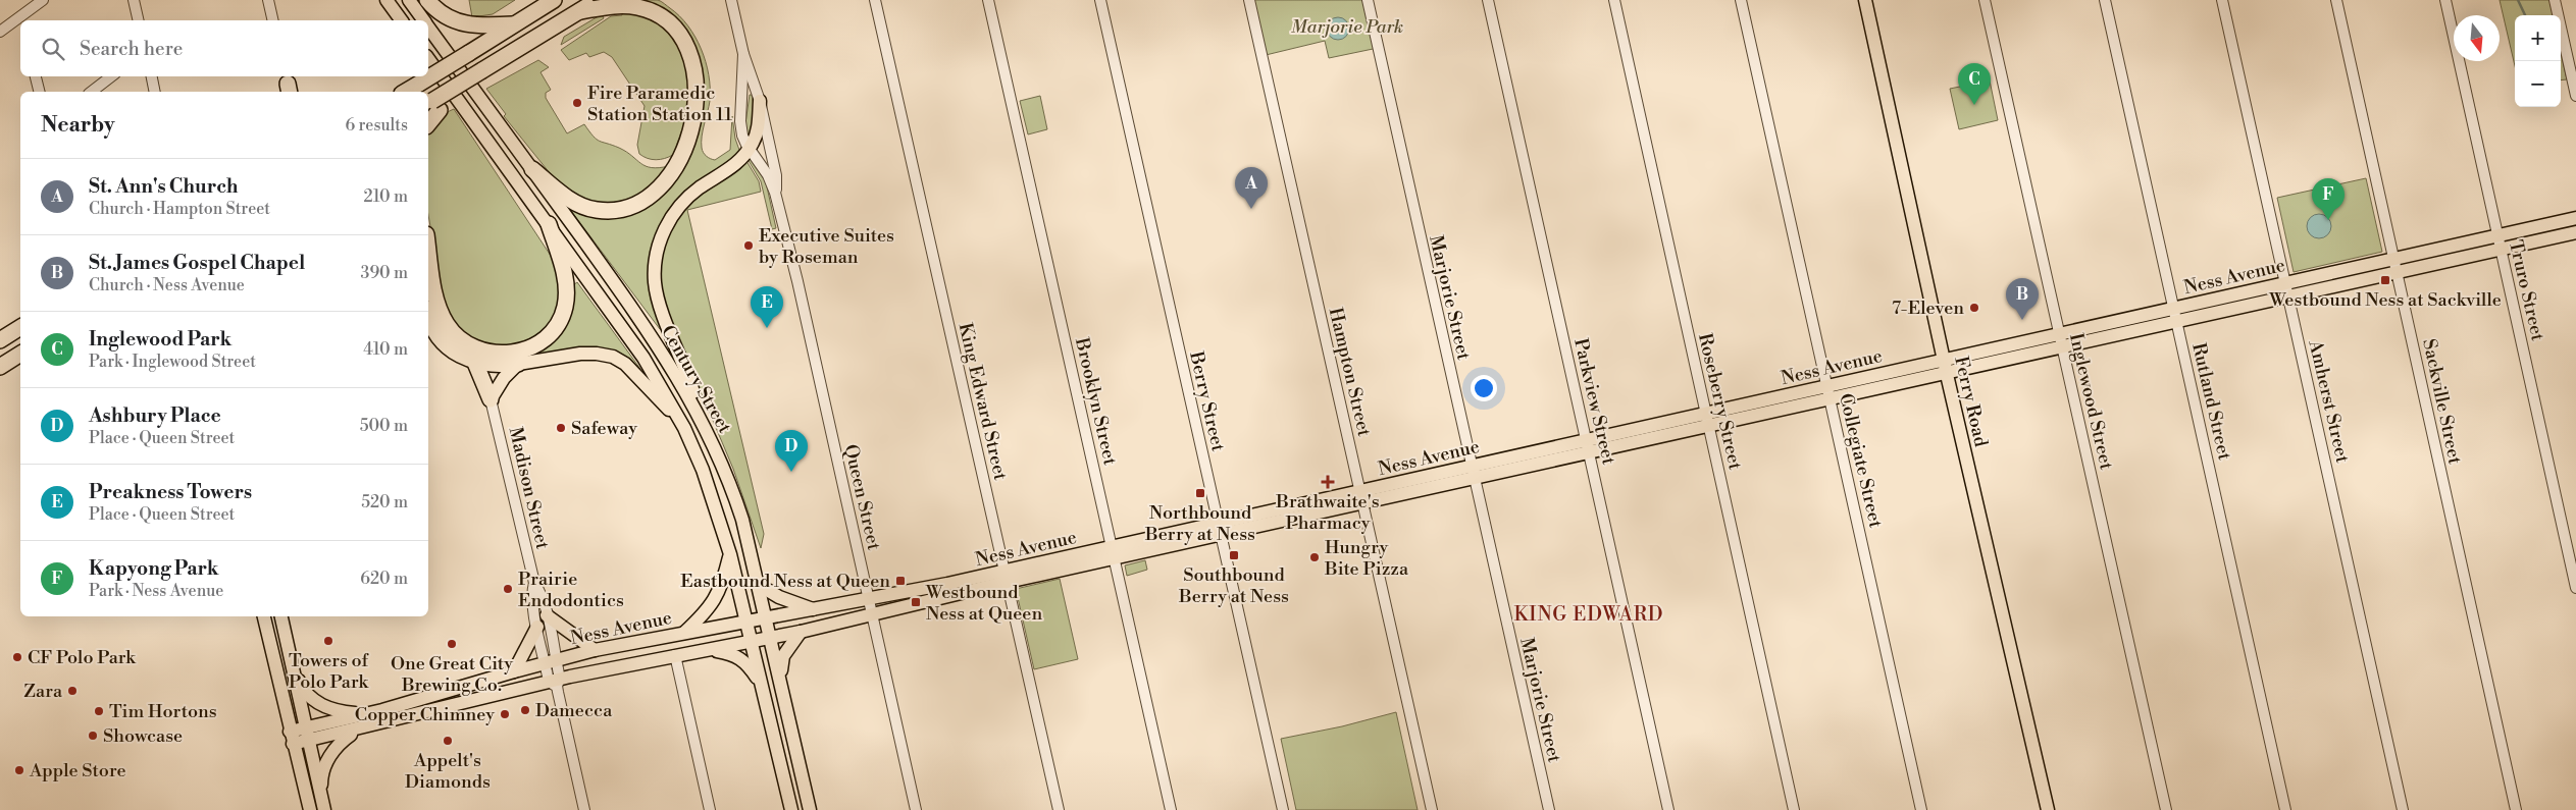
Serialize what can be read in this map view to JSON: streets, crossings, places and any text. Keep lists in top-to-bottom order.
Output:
{
  "streets": {
    "main road": ["Ness Avenue", "Century Street", "Ferry Road"],
    "street": [
      "Truro Street",
      "Marjorie Street",
      "Hampton Street",
      "King Edward Street",
      "Brooklyn Street",
      "Berry Street",
      "Parkview Street",
      "Roseberry Street",
      "Inglewood Street",
      "Rutland Street",
      "Amherst Street",
      "Sackville Street",
      "Collegiate Street",
      "Madison Street",
      "Queen Street"
    ]
  },
  "crossings": [
    ["Ness Avenue", "Truro Street"],
    ["Ness Avenue", "Marjorie Street"],
    ["Ness Avenue", "Hampton Street"],
    ["Ness Avenue", "Century Street"],
    ["Ness Avenue", "King Edward Street"],
    ["Ness Avenue", "Brooklyn Street"],
    ["Ness Avenue", "Berry Street"],
    ["Ness Avenue", "Parkview Street"],
    ["Ness Avenue", "Roseberry Street"],
    ["Ness Avenue", "Ferry Road"],
    ["Ness Avenue", "Inglewood Street"],
    ["Ness Avenue", "Rutland Street"],
    ["Ness Avenue", "Amherst Street"],
    ["Ness Avenue", "Sackville Street"],
    ["Ness Avenue", "Collegiate Street"],
    ["Ness Avenue", "Madison Street"],
    ["Ness Avenue", "Queen Street"]
  ],
  "districts": ["KING EDWARD"],
  "parks": ["Marjorie Park"],
  "places": {
    "other": [
      "Fire Paramedic Station Station 11",
      "Executive Suites by Roseman",
      "7-Eleven",
      "Safeway",
      "Hungry Bite Pizza",
      "Prairie Endodontics",
      "Towers of Polo Park",
      "One Great City Brewing Co.",
      "CF Polo Park",
      "Zara",
      "Damecca",
      "Tim Hortons",
      "Copper Chimney",
      "Showcase",
      "Appelt's Diamonds",
      "Apple Store"
    ],
    "transit": [
      "Westbound Ness at Sackville",
      "Northbound Berry at Ness",
      "Southbound Berry at Ness",
      "Eastbound Ness at Queen",
      "Westbound Ness at Queen"
    ],
    "health": ["Brathwaite's Pharmacy"]
  },
  "north": "bottom",
  "page": {
    "map_buttons": ["+", "−"],
    "search": "Search here",
    "pins": [
      "C",
      "A",
      "F",
      "B",
      "E",
      "D"
    ],
    "heading": ["Nearby", "6 results"],
    "list": [
      {
        "mark": "A",
        "name": "St. Ann's Church",
        "note": "Church · Hampton Street",
        "value": "210 m"
      },
      {
        "mark": "B",
        "name": "St. James Gospel Chapel",
        "note": "Church · Ness Avenue",
        "value": "390 m"
      },
      {
        "mark": "C",
        "name": "Inglewood Park",
        "note": "Park · Inglewood Street",
        "value": "410 m"
      },
      {
        "mark": "D",
        "name": "Ashbury Place",
        "note": "Place · Queen Street",
        "value": "500 m"
      },
      {
        "mark": "E",
        "name": "Preakness Towers",
        "note": "Place · Queen Street",
        "value": "520 m"
      },
      {
        "mark": "F",
        "name": "Kapyong Park",
        "note": "Park · Ness Avenue",
        "value": "620 m"
      }
    ]
  }
}
